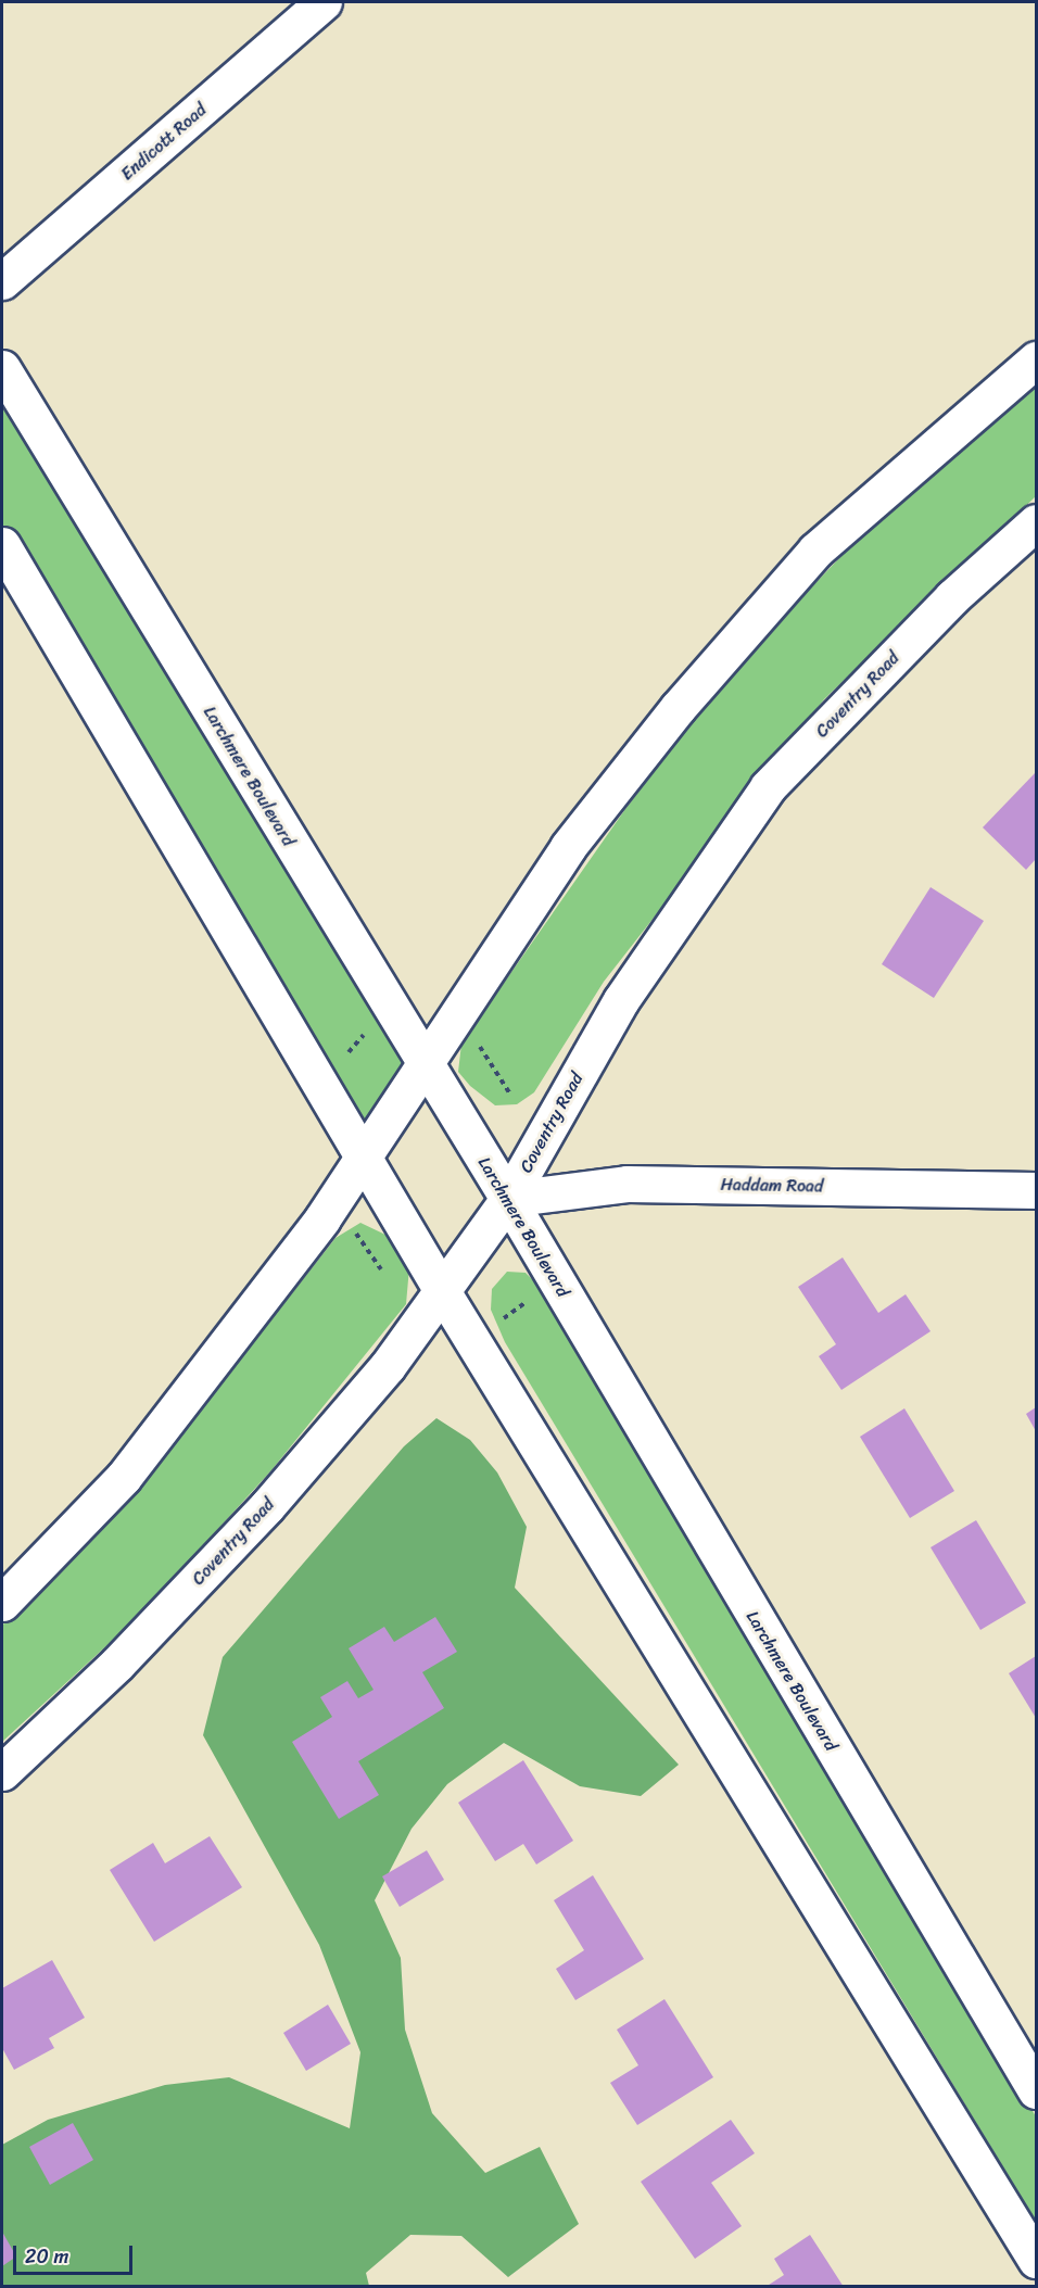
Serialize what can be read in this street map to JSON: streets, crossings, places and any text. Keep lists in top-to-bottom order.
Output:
{
  "streets": {
    "street": [
      "Endicott Road",
      "Coventry Road",
      "Larchmere Boulevard",
      "Haddam Road"
    ]
  },
  "crossings": [
    ["Coventry Road", "Larchmere Boulevard"],
    ["Coventry Road", "Haddam Road"],
    ["Larchmere Boulevard", "Haddam Road"]
  ],
  "scale_bar": "20 m"
}
